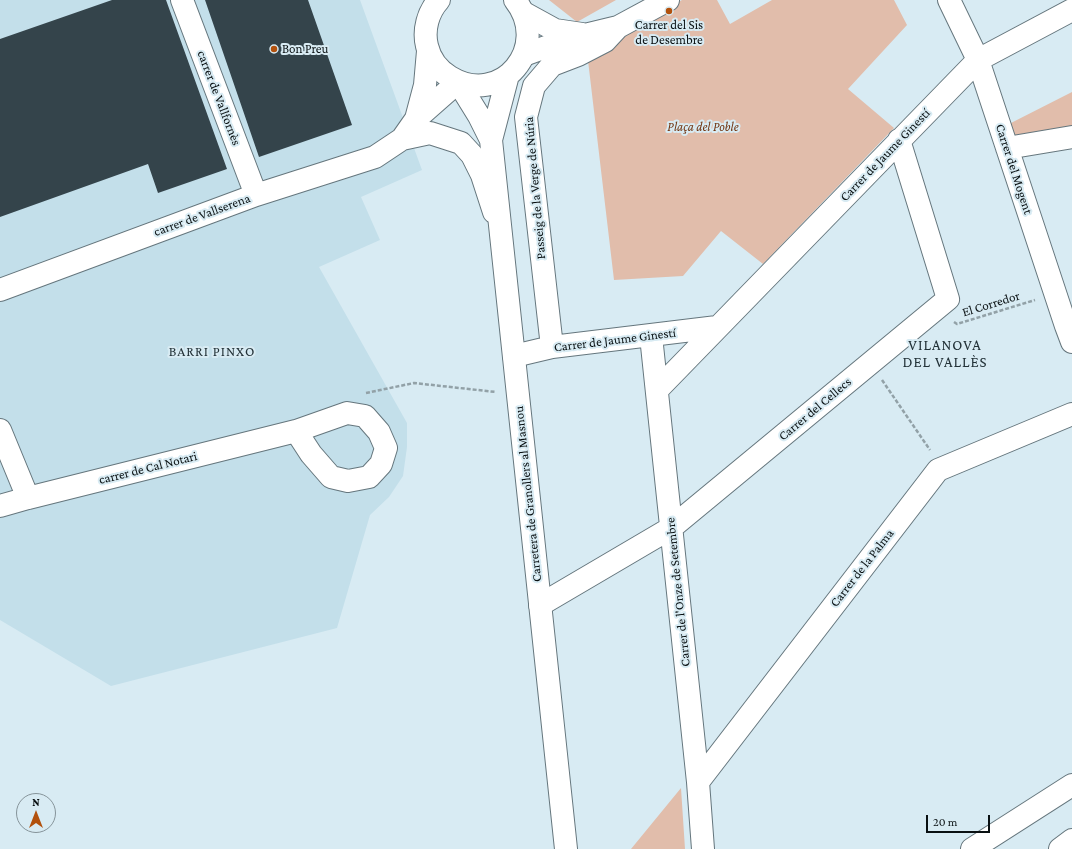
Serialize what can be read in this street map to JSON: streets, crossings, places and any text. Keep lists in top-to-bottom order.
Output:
{
  "streets": {
    "street": [
      "carrer de Vallfornès",
      "Carrer de Jaume Ginestí",
      "Carrer del Mogent",
      "Passeig de la Verge de Núria",
      "carrer de Vallserena",
      "Carrer del Cellecs",
      "carrer de Cal Notari",
      "Carretera de Granollers al Masnou",
      "Carrer de la Palma",
      "Carrer de l'Onze de Setembre"
    ],
    "path": ["El Corredor"]
  },
  "crossings": [
    ["carrer de Vallfornès", "carrer de Vallserena"],
    ["Carrer de Jaume Ginestí", "Carrer del Mogent"],
    ["Carrer de Jaume Ginestí", "Passeig de la Verge de Núria"],
    ["Carrer de Jaume Ginestí", "Carrer del Cellecs"],
    ["Carrer de Jaume Ginestí", "Carretera de Granollers al Masnou"],
    ["Carrer de Jaume Ginestí", "Carrer de l'Onze de Setembre"],
    ["Carrer del Mogent", "El Corredor"],
    ["carrer de Vallserena", "Carretera de Granollers al Masnou"],
    ["El Corredor", "Carrer del Cellecs"],
    ["Carrer del Cellecs", "Carretera de Granollers al Masnou"],
    ["Carrer del Cellecs", "Carrer de l'Onze de Setembre"],
    ["Carrer de la Palma", "Carrer de l'Onze de Setembre"]
  ],
  "districts": ["VILANOVA DEL VALLÈS", "BARRI PINXO"],
  "parks": ["Plaça del Poble"],
  "places": ["Carrer del Sis de Desembre", "Bon Preu"],
  "scale_bar": "20 m",
  "north": "top"
}
